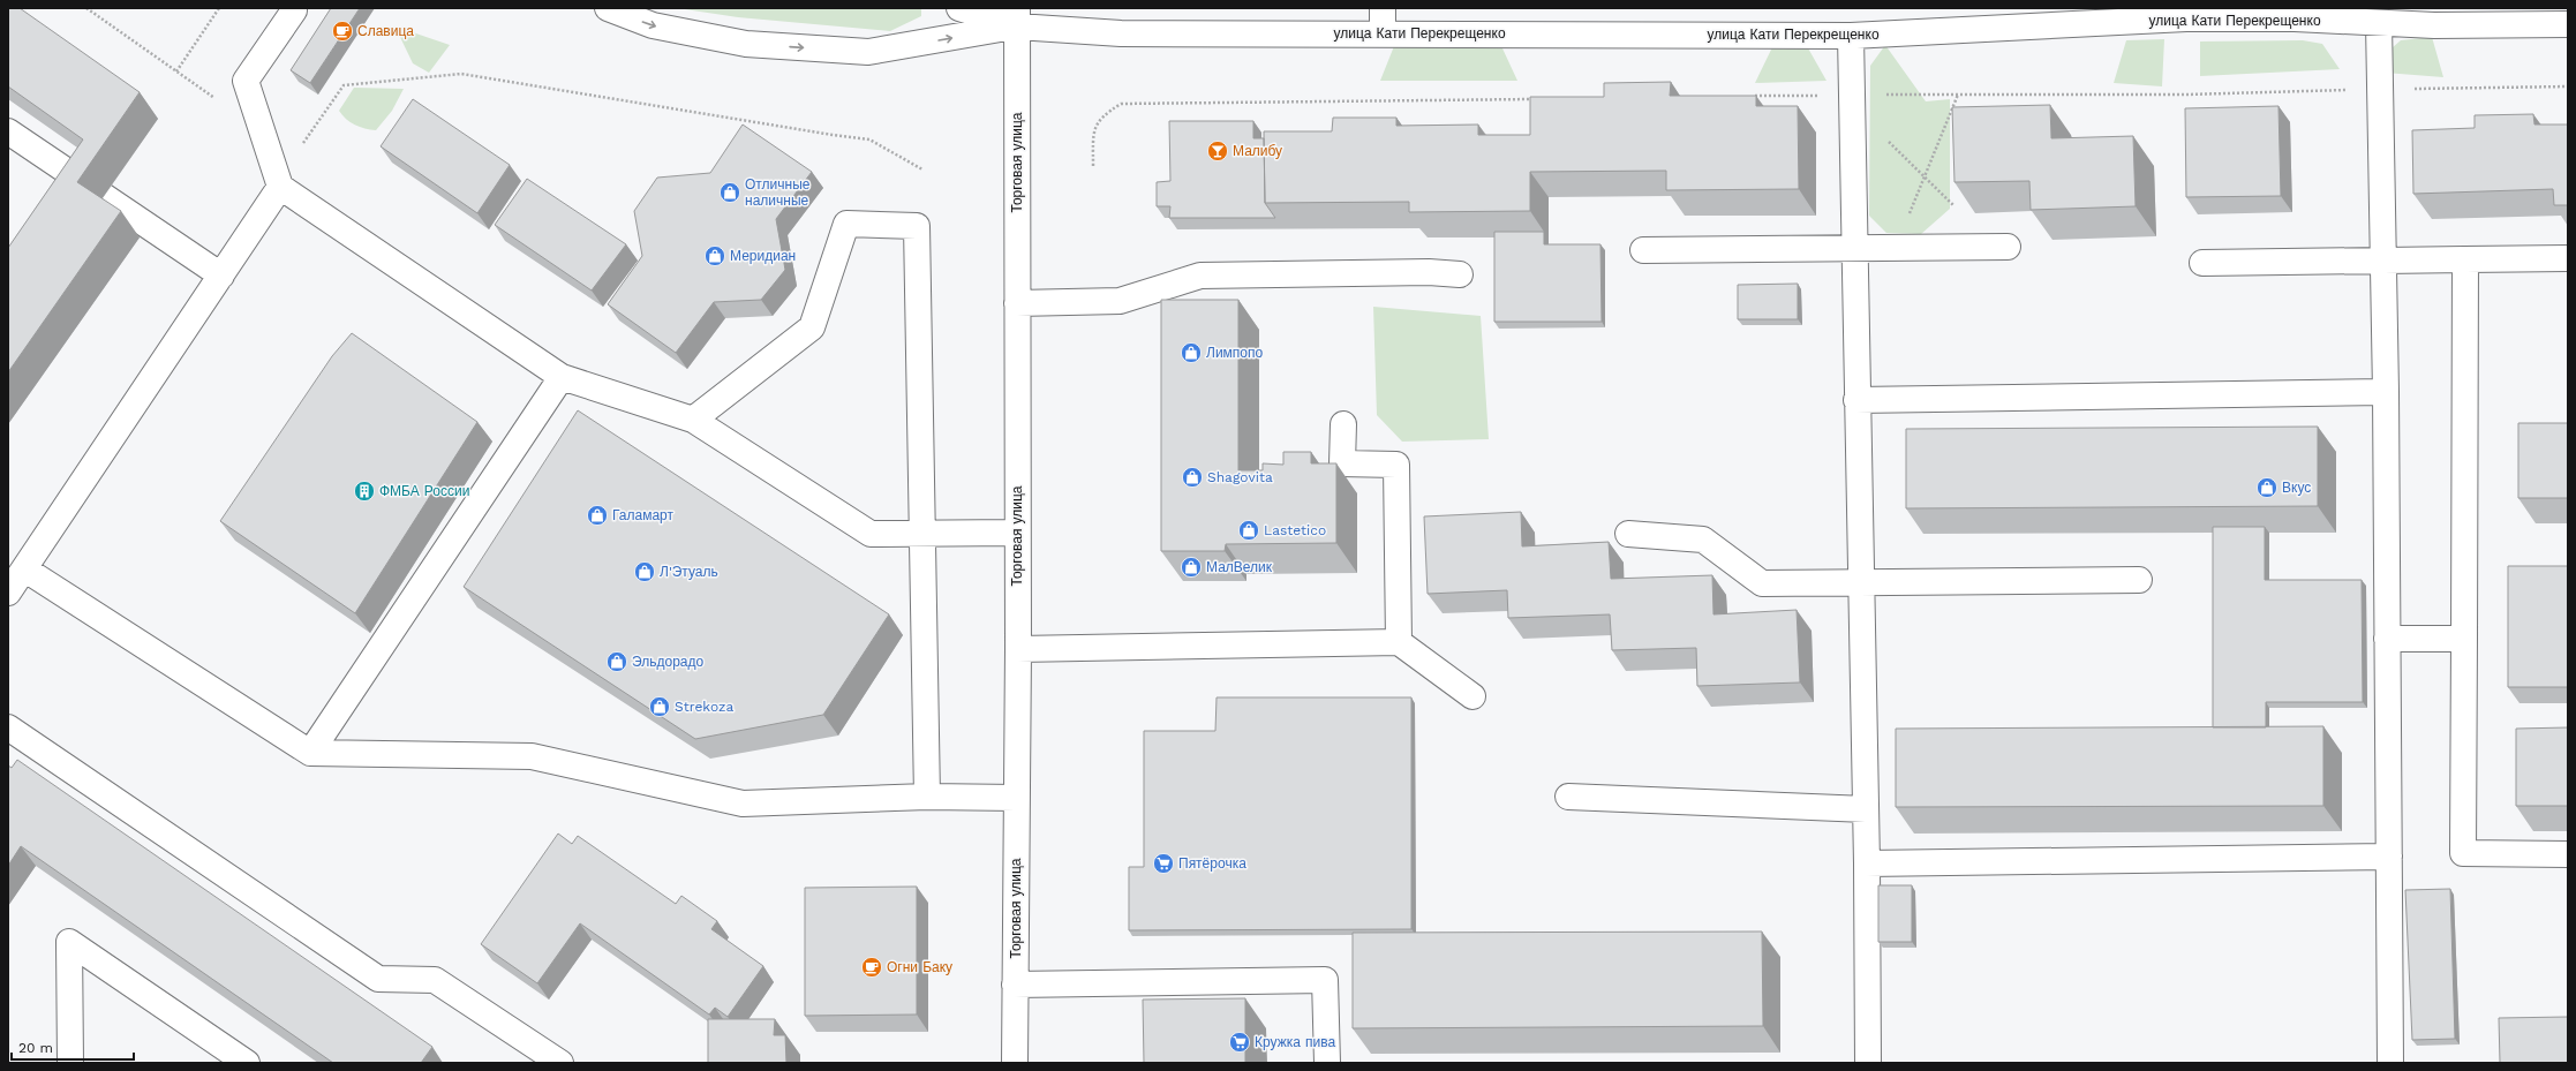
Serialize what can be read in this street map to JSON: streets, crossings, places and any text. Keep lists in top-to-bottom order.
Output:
{
  "streets": {
    "street": ["улица Кати Перекрещенко", "Торговая улица"]
  },
  "crossings": [
    ["улица Кати Перекрещенко", "Торговая улица"]
  ],
  "places": {
    "cafe": ["Славица", "Огни Баку"],
    "bar": ["Малибу"],
    "shop": [
      "Отличные наличные",
      "Меридиан",
      "Лимпопо",
      "Shagovita",
      "Вкус",
      "Галамарт",
      "Lastetico",
      "МалВелик",
      "Л'Этуаль",
      "Эльдорадо",
      "Strekoza"
    ],
    "building": ["ФМБА России"],
    "supermarket": ["Пятёрочка", "Кружка пива"]
  },
  "scale_bar": "20 m"
}
